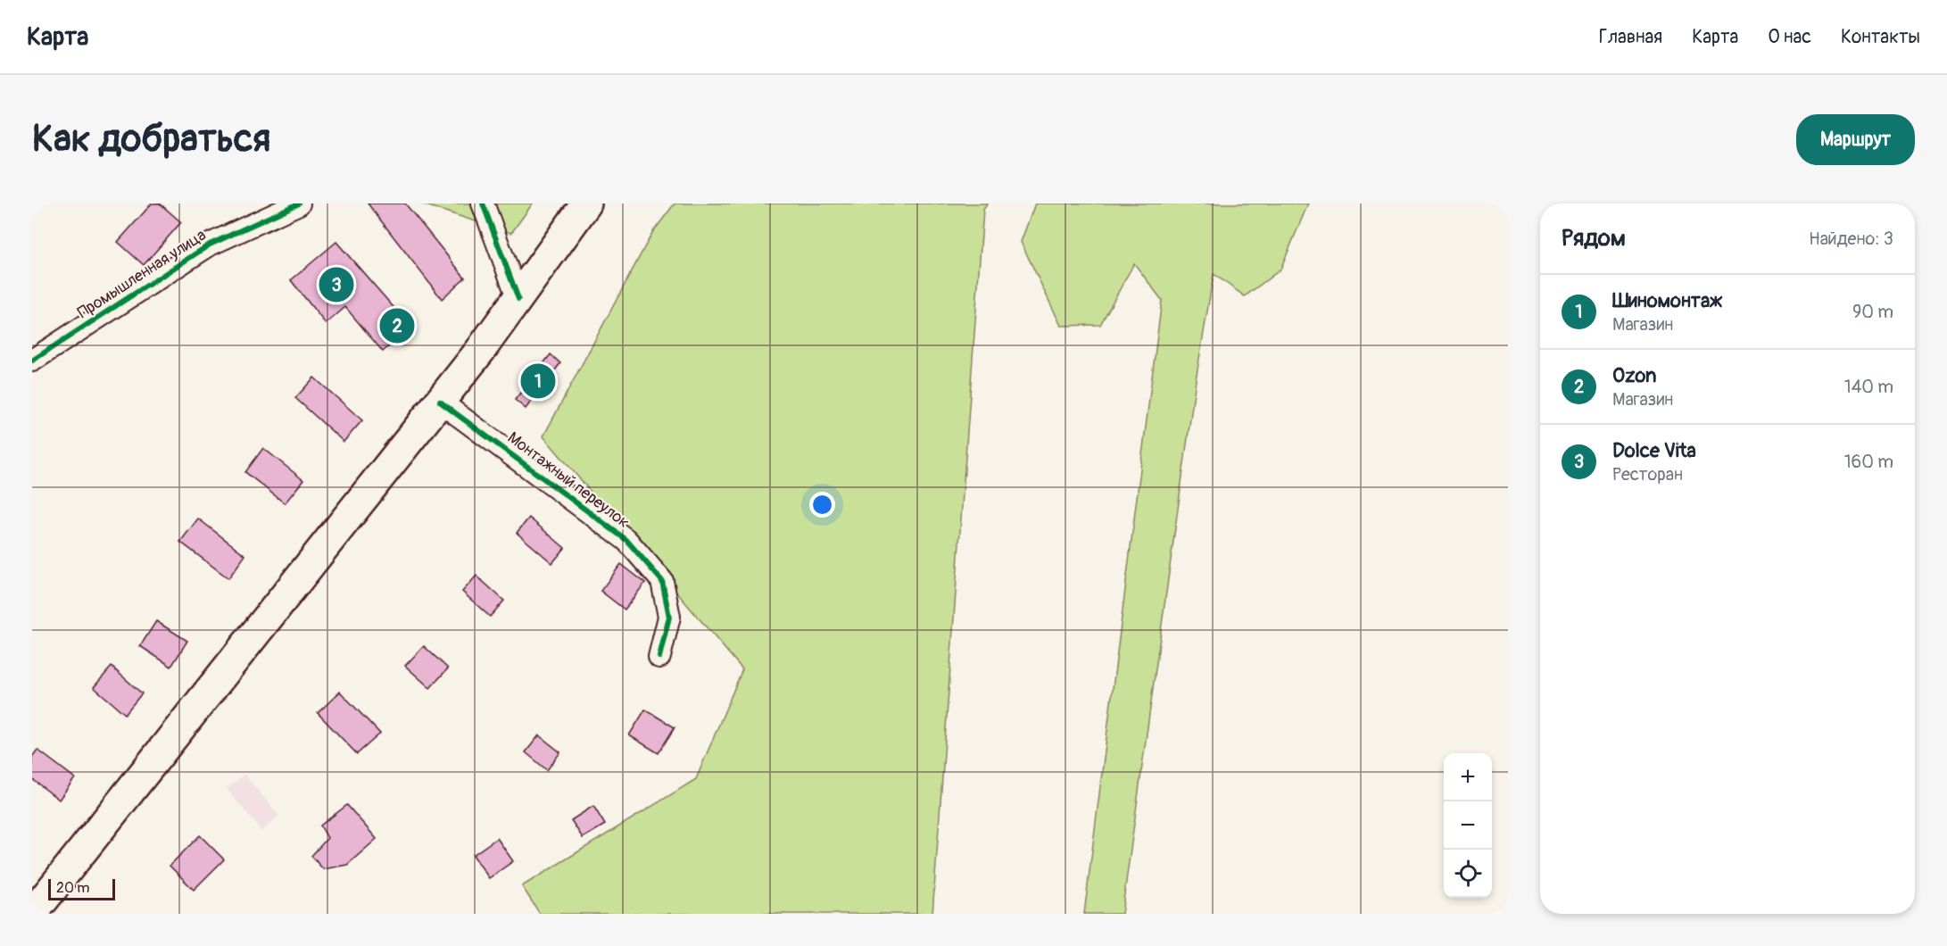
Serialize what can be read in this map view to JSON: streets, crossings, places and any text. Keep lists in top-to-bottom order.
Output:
{
  "streets": {
    "street": ["Промышленная улица", "Монтажный переулок"]
  },
  "scale_bar": "20 m",
  "page": {
    "header": "Карта",
    "nav": [
      "Главная",
      "Карта",
      "О нас",
      "Контакты"
    ],
    "buttons": "Маршрут",
    "title": "Как добраться",
    "heading": ["Рядом", "Найдено: 3"],
    "pins": ["3", "2", "1"],
    "list": [
      {
        "mark": "1",
        "name": "Шиномонтаж",
        "note": "Магазин",
        "value": "90 m"
      },
      {
        "mark": "2",
        "name": "Ozon",
        "note": "Магазин",
        "value": "140 m"
      },
      {
        "mark": "3",
        "name": "Dolce Vita",
        "note": "Ресторан",
        "value": "160 m"
      }
    ],
    "map_buttons": ["+", "−"],
    "scale": "20 m"
  }
}
